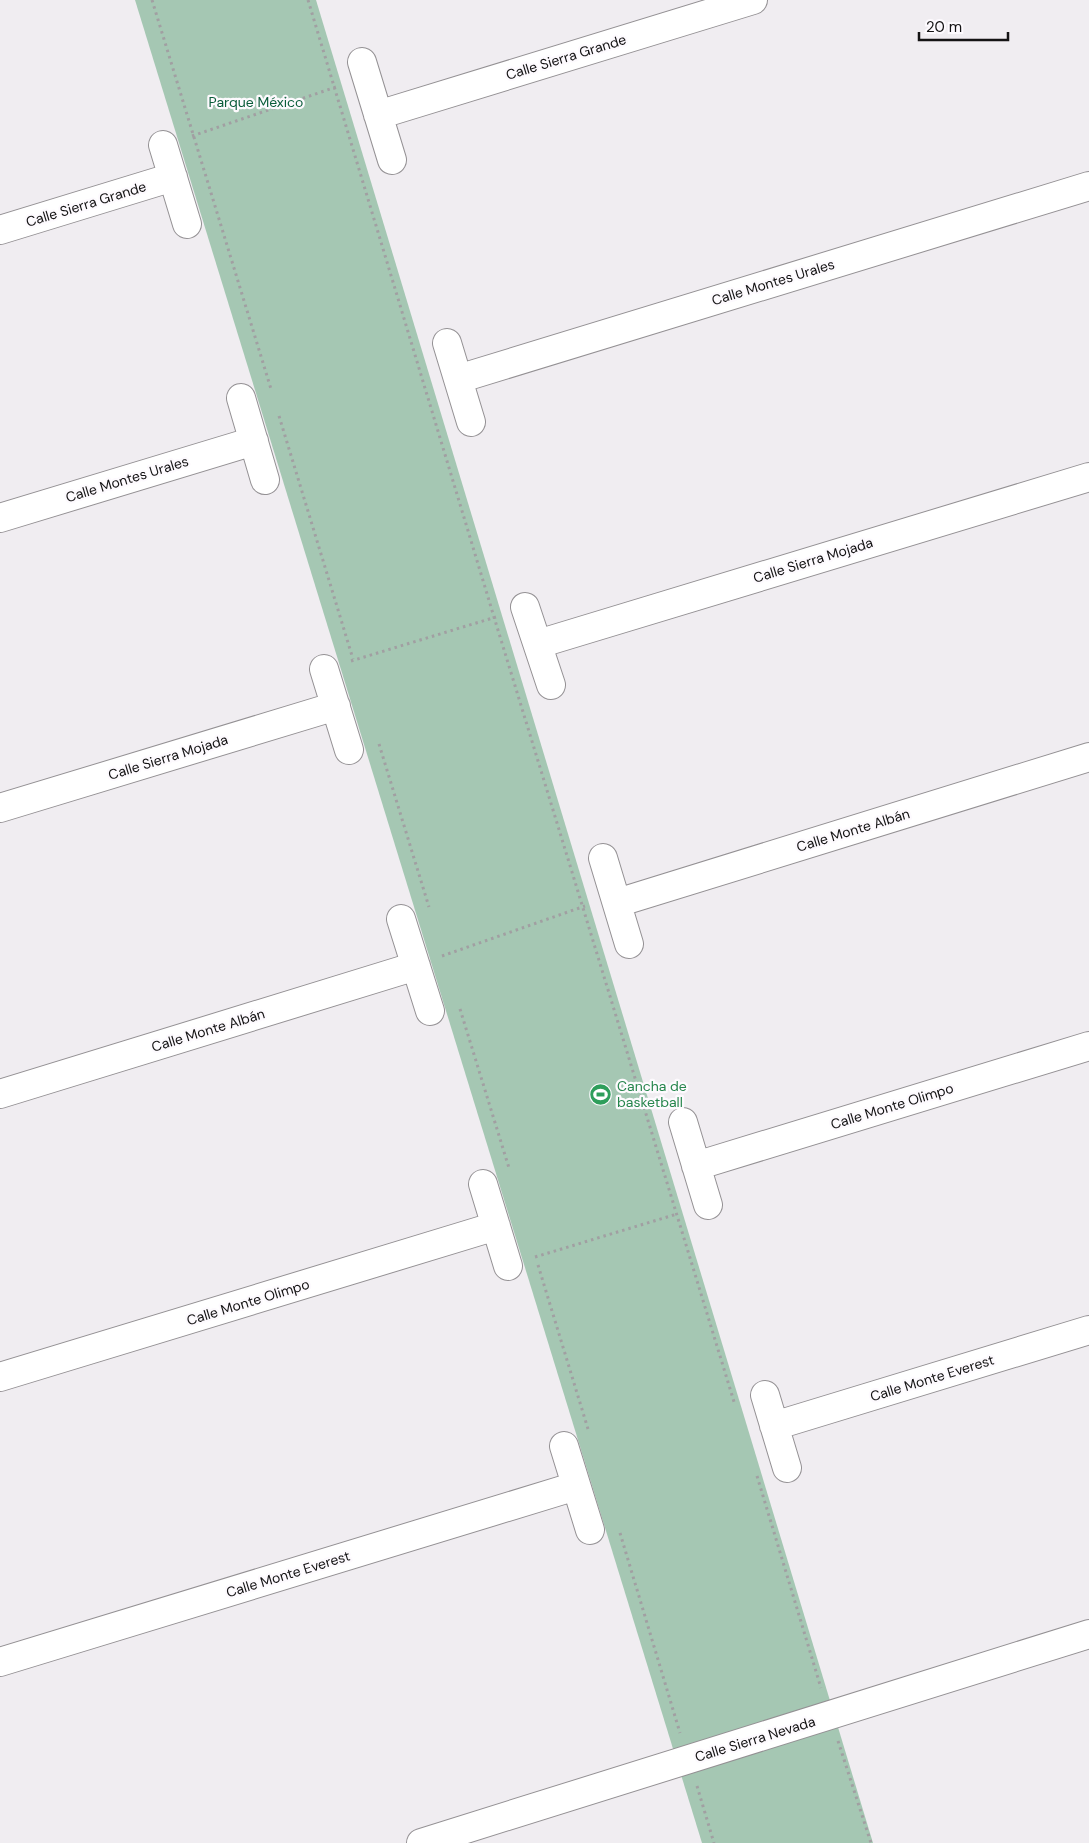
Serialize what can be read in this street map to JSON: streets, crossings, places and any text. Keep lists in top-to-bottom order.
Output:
{
  "streets": {
    "street": [
      "Calle Sierra Grande",
      "Calle Montes Urales",
      "Calle Sierra Mojada",
      "Calle Monte Albán",
      "Calle Monte Olimpo",
      "Calle Monte Everest",
      "Calle Sierra Nevada"
    ]
  },
  "parks": ["Parque México"],
  "places": {
    "sports": ["Cancha de basketball"]
  },
  "scale_bar": "20 m"
}
